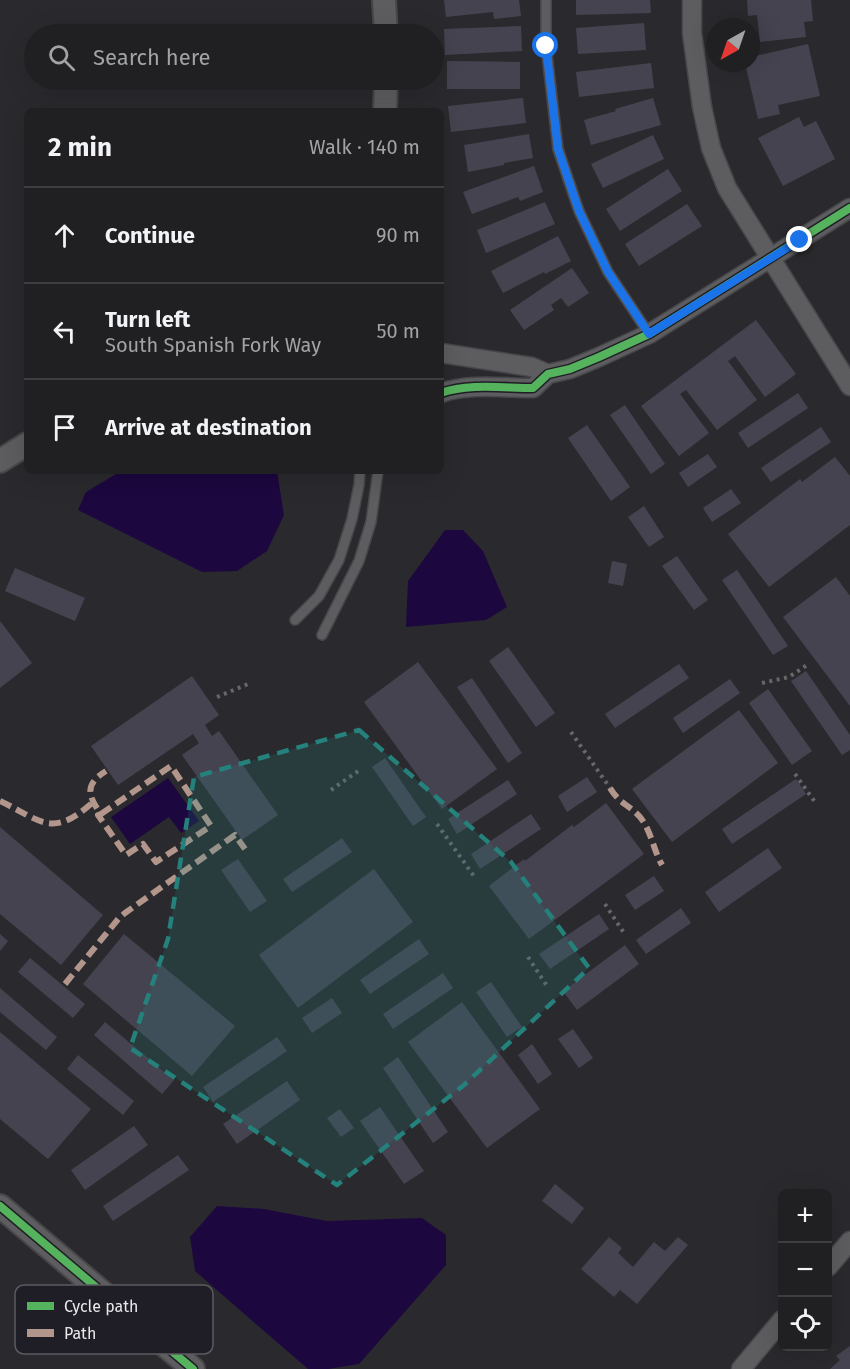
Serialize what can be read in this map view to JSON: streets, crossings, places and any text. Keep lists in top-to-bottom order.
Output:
{
  "legend": ["Cycle path", "Path"],
  "north": "bottom left",
  "page": {
    "search": "Search here",
    "heading": ["2 min", "Walk · 140 m"],
    "list": [
      ["Continue", "90 m"],
      ["Turn left", "South Spanish Fork Way", "50 m"],
      "Arrive at destination"
    ],
    "map_buttons": ["+", "−"]
  }
}
